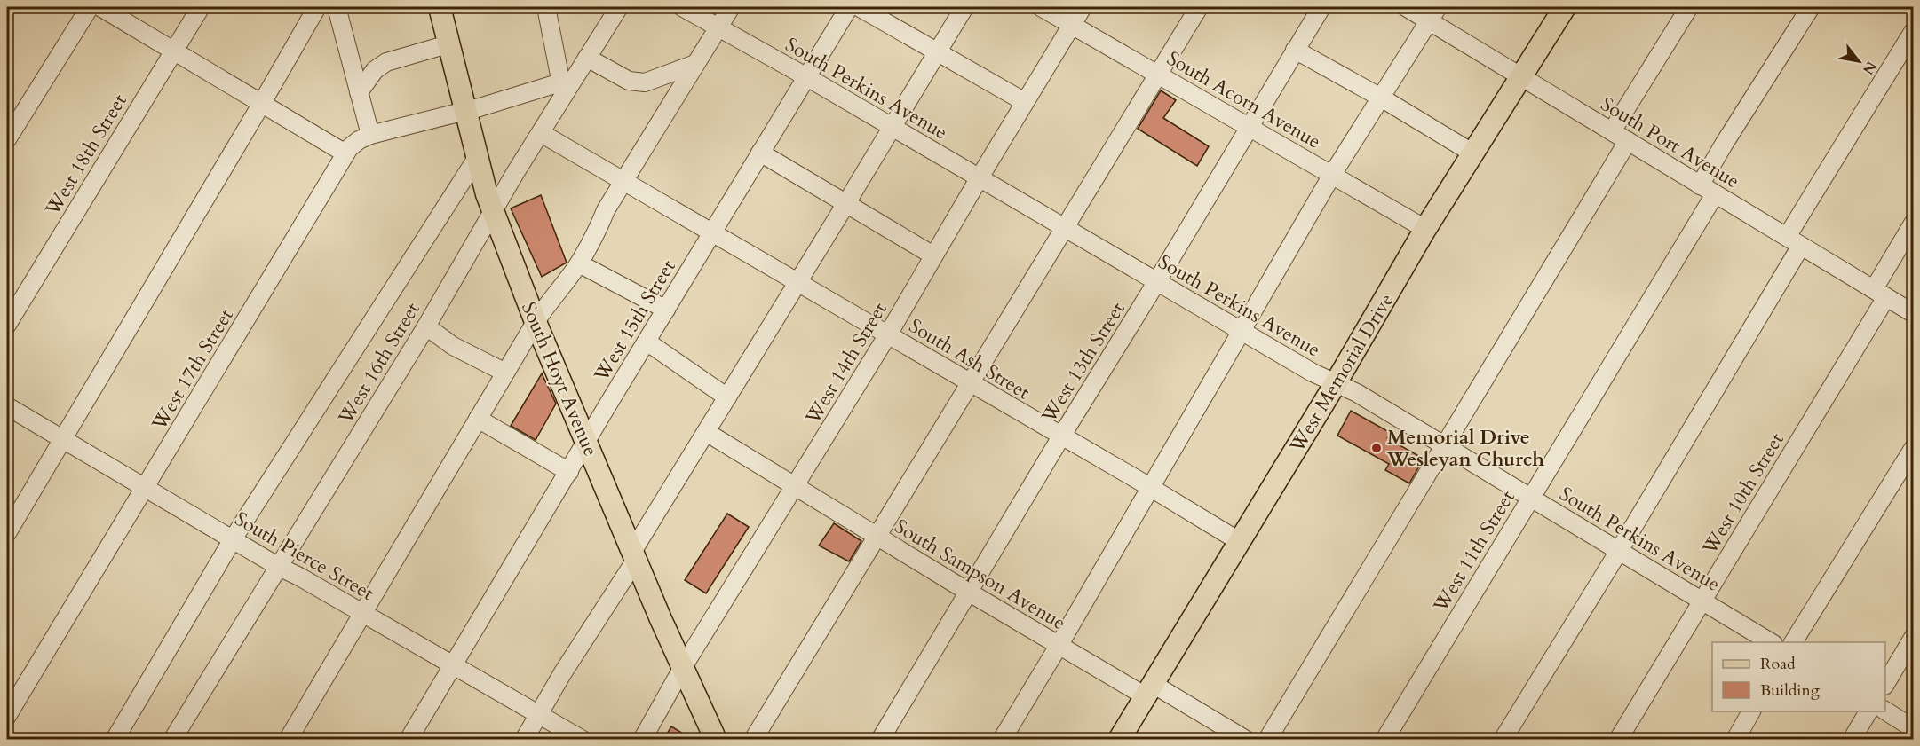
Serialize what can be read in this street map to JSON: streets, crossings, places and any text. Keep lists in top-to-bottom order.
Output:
{
  "streets": {
    "main road": ["West Memorial Drive", "South Hoyt Avenue"],
    "street": [
      "South Perkins Avenue",
      "South Acorn Avenue",
      "South Port Avenue",
      "West 18th Street",
      "West 15th Street",
      "South Ash Street",
      "West 13th Street",
      "West 16th Street",
      "West 14th Street",
      "West 17th Street",
      "West 10th Street",
      "West 11th Street",
      "South Pierce Street",
      "South Sampson Avenue"
    ]
  },
  "crossings": [
    ["South Perkins Avenue", "West 15th Street"],
    ["South Perkins Avenue", "West 13th Street"],
    ["South Perkins Avenue", "West 14th Street"],
    ["South Perkins Avenue", "West Memorial Drive"],
    ["South Perkins Avenue", "West 10th Street"],
    ["South Perkins Avenue", "West 11th Street"],
    ["South Acorn Avenue", "West 13th Street"],
    ["South Acorn Avenue", "West 14th Street"],
    ["South Acorn Avenue", "West Memorial Drive"],
    ["South Port Avenue", "West Memorial Drive"],
    ["South Port Avenue", "West 10th Street"],
    ["South Port Avenue", "West 11th Street"],
    ["West 15th Street", "South Ash Street"],
    ["West 15th Street", "South Hoyt Avenue"],
    ["West 15th Street", "South Pierce Street"],
    ["South Ash Street", "West 13th Street"],
    ["South Ash Street", "West 16th Street"],
    ["South Ash Street", "West 14th Street"],
    ["South Ash Street", "West Memorial Drive"],
    ["West 13th Street", "South Sampson Avenue"],
    ["West 16th Street", "West 17th Street"],
    ["West 16th Street", "South Hoyt Avenue"],
    ["West 16th Street", "South Pierce Street"],
    ["West 14th Street", "South Hoyt Avenue"],
    ["West 14th Street", "South Sampson Avenue"],
    ["West 17th Street", "South Hoyt Avenue"],
    ["West 17th Street", "South Pierce Street"],
    ["West Memorial Drive", "South Sampson Avenue"]
  ],
  "places": ["Memorial Drive Wesleyan Church"],
  "legend": ["Road", "Building"],
  "north": "bottom right"
}
